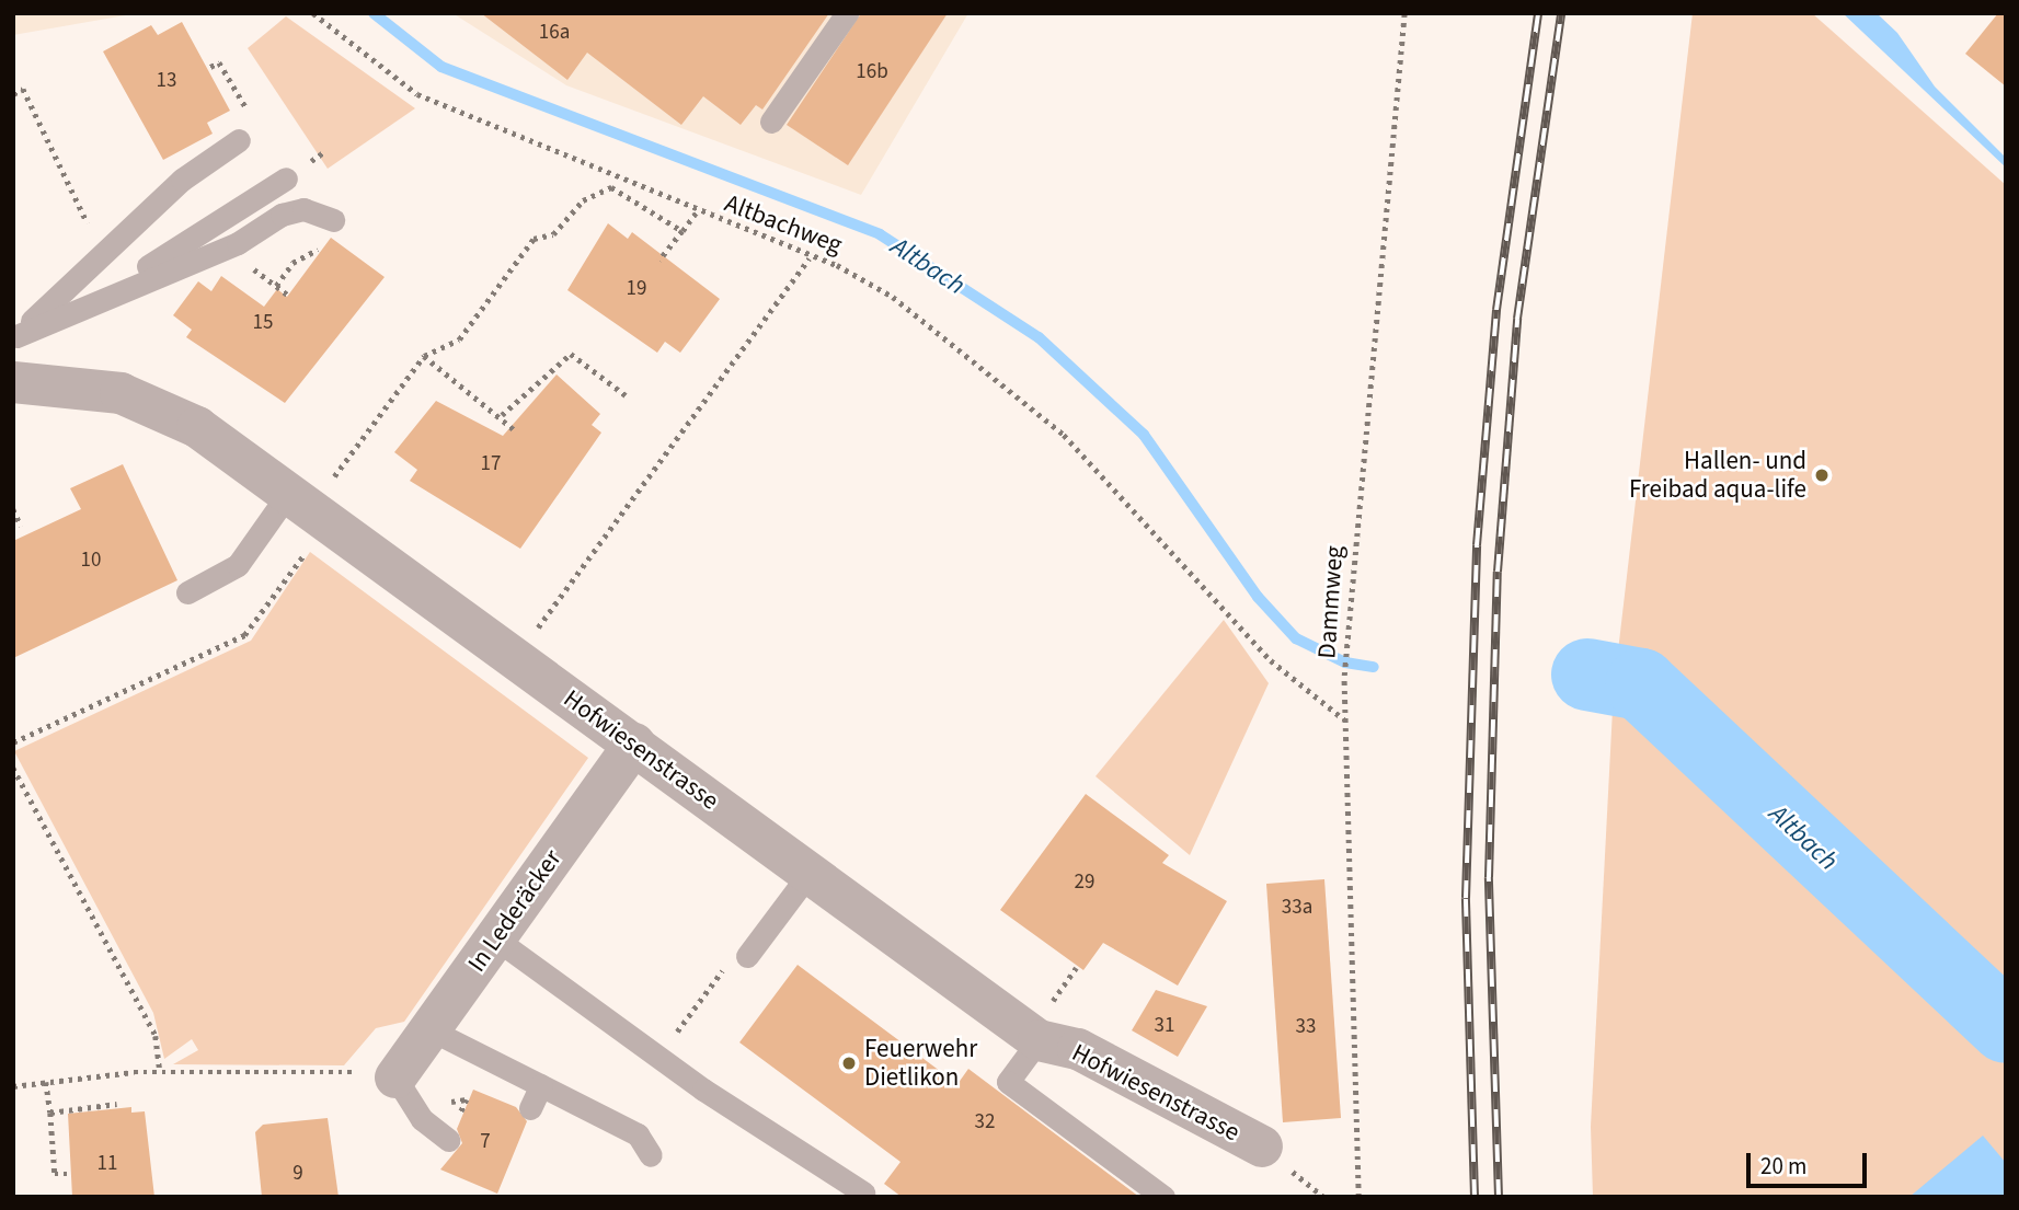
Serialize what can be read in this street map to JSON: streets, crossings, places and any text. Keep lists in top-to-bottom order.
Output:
{
  "streets": {
    "street": ["Hofwiesenstrasse", "In Lederäcker"],
    "path": ["Altbachweg", "Dammweg"]
  },
  "crossings": [
    ["Altbachweg", "Dammweg"],
    ["Hofwiesenstrasse", "In Lederäcker"]
  ],
  "water": ["Altbach"],
  "places": ["Hallen- und Freibad aqua-life", "Feuerwehr Dietlikon"],
  "house_numbers": [
    "16a",
    "16b",
    "13",
    "19",
    "15",
    "17",
    "10",
    "29",
    "33a",
    "31",
    "33",
    "32",
    "7",
    "11",
    "9"
  ],
  "scale_bar": "20 m"
}
